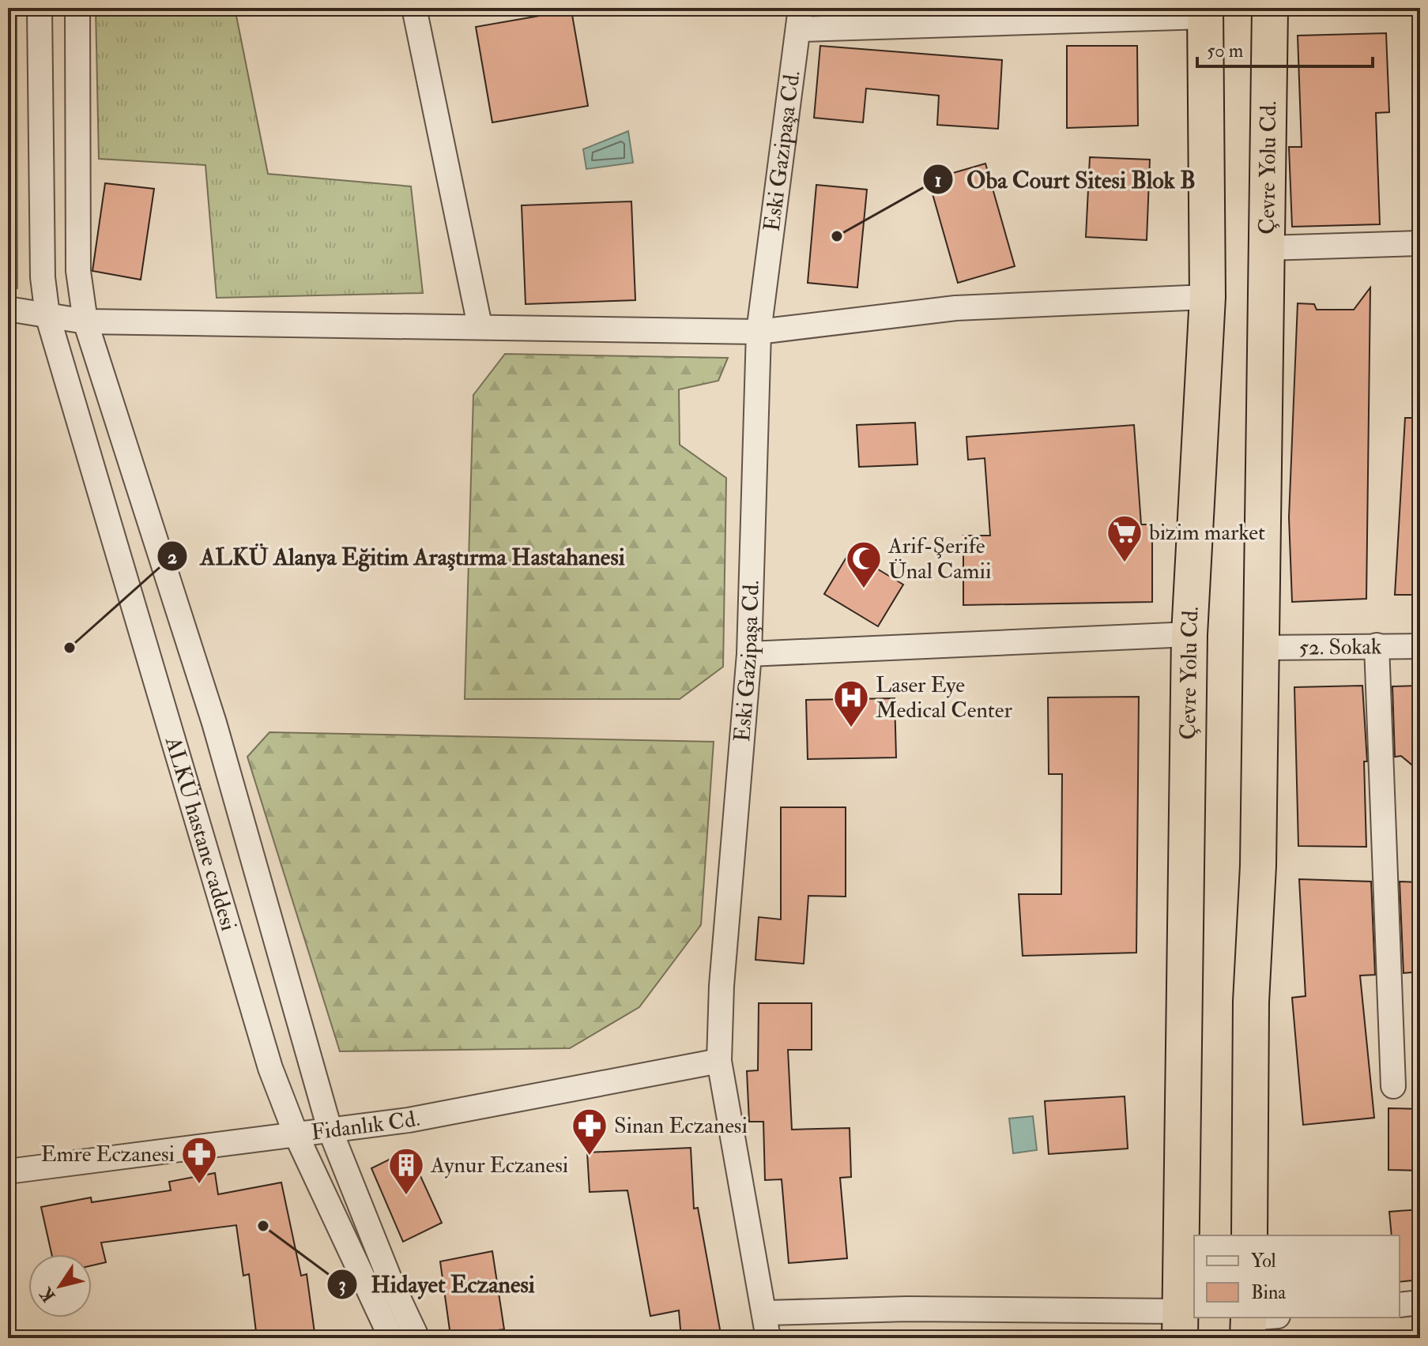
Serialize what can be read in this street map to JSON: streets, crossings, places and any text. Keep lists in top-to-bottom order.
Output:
{
  "streets": {
    "highway": ["Çevre Yolu Cd."],
    "street": [
      "Eski Gazipaşa Cd.",
      "52. Sokak",
      "ALKÜ hastane caddesi",
      "Fidanlık Cd."
    ]
  },
  "crossings": [
    ["Eski Gazipaşa Cd.", "Fidanlık Cd."],
    ["Çevre Yolu Cd.", "52. Sokak"],
    ["ALKÜ hastane caddesi", "Fidanlık Cd."]
  ],
  "places": {
    "other": ["Oba Court Sitesi Blok B", "ALKÜ Alanya Eğitim Araştırma Hastahanesi", "Hidayet Eczanesi"],
    "supermarket": ["bizim market"],
    "mosque": ["Arif-Şerife Ünal Camii"],
    "hospital": ["Laser Eye Medical Center"],
    "pharmacy": ["Sinan Eczanesi", "Emre Eczanesi"],
    "building": ["Aynur Eczanesi"]
  },
  "legend": ["Yol", "Bina"],
  "scale_bar": "50 m",
  "north": "bottom left"
}
